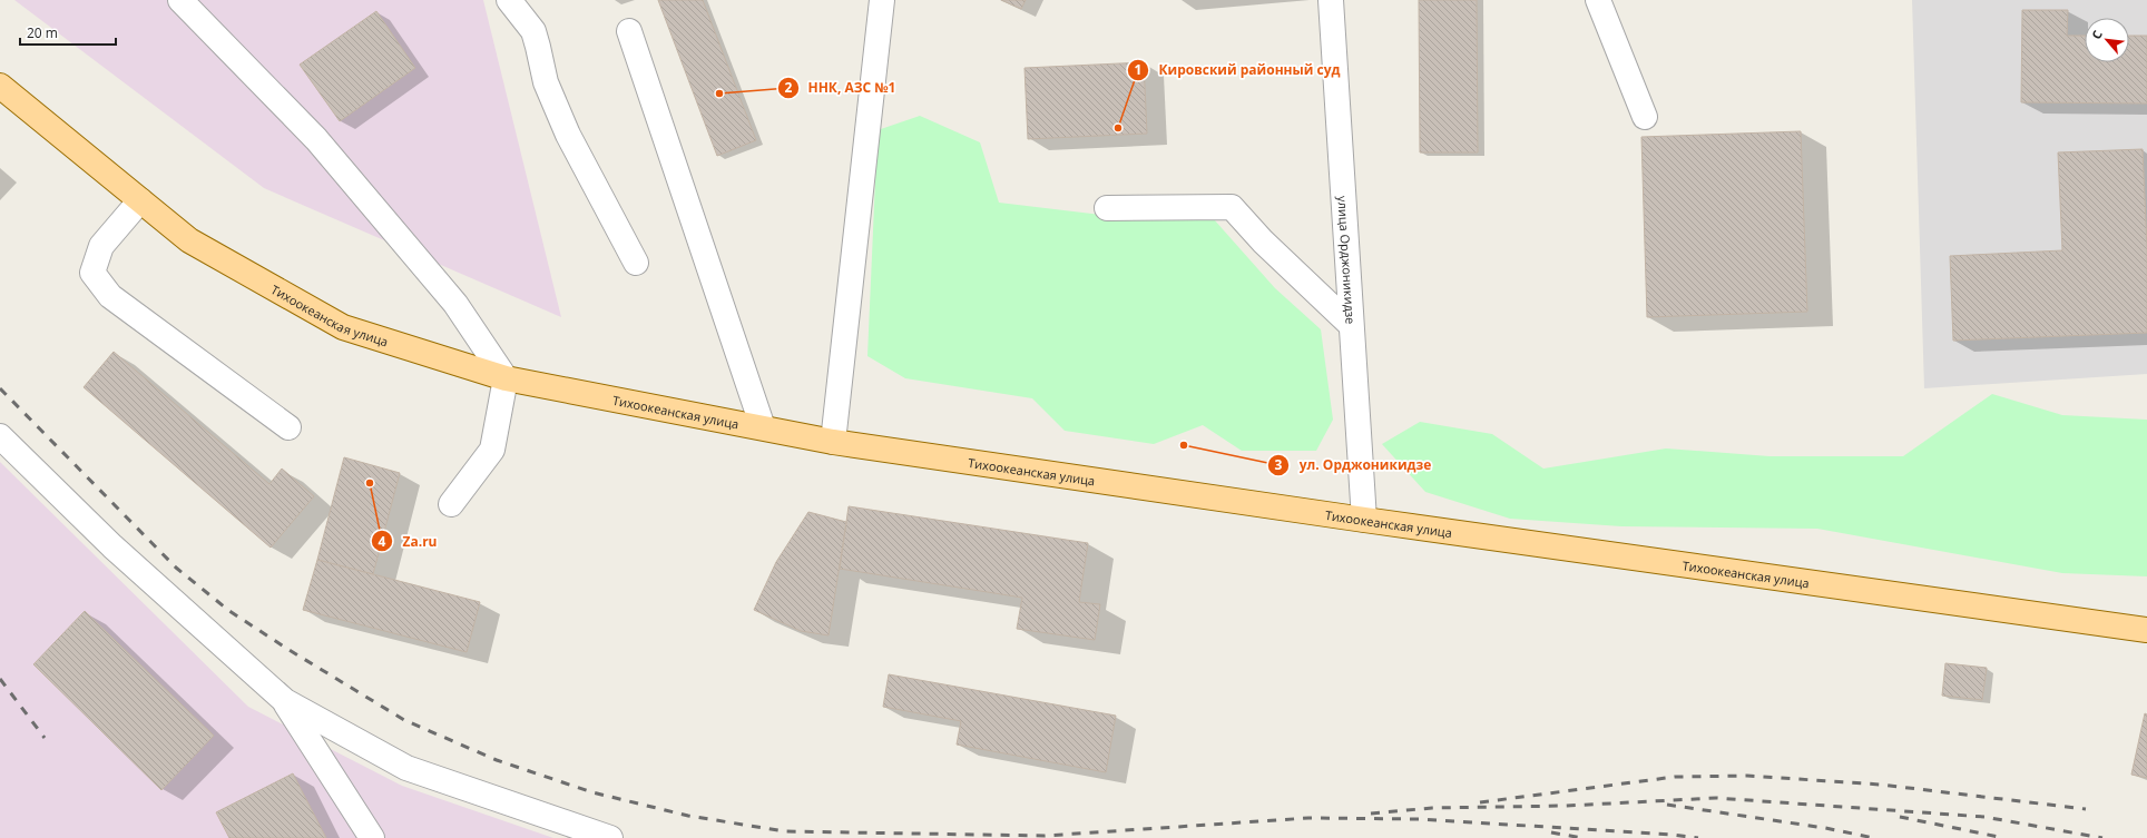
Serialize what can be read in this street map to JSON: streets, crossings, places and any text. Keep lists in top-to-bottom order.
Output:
{
  "streets": {
    "main road": ["Тихоокеанская улица"],
    "street": ["улица Орджоникидзе"]
  },
  "crossings": [
    ["улица Орджоникидзе", "Тихоокеанская улица"]
  ],
  "places": [
    "ННК, АЗС №1",
    "Кировский районный суд",
    "ул. Орджоникидзе",
    "Za.ru"
  ],
  "scale_bar": "20 m",
  "north": "top left"
}
